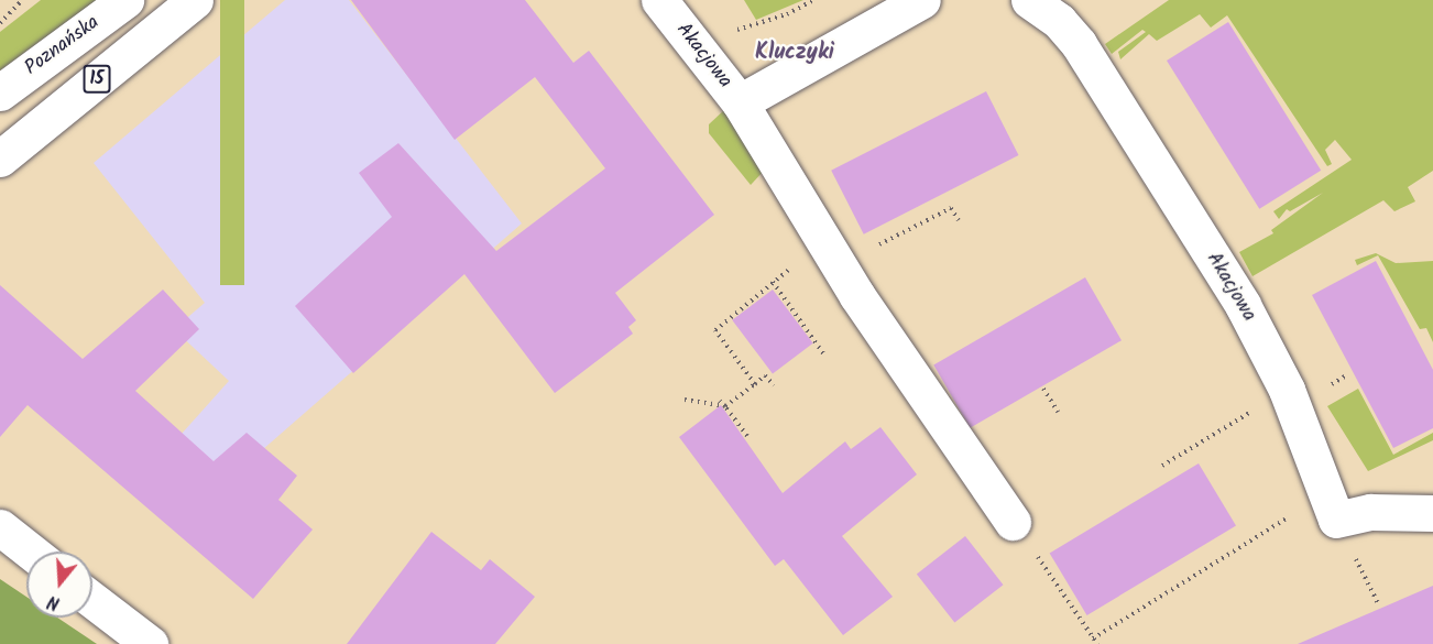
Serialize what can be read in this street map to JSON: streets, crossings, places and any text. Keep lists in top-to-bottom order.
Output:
{
  "streets": {
    "street": ["Poznańska", "Akacjowa", "15"]
  },
  "districts": ["Kluczyki"],
  "north": "bottom"
}
